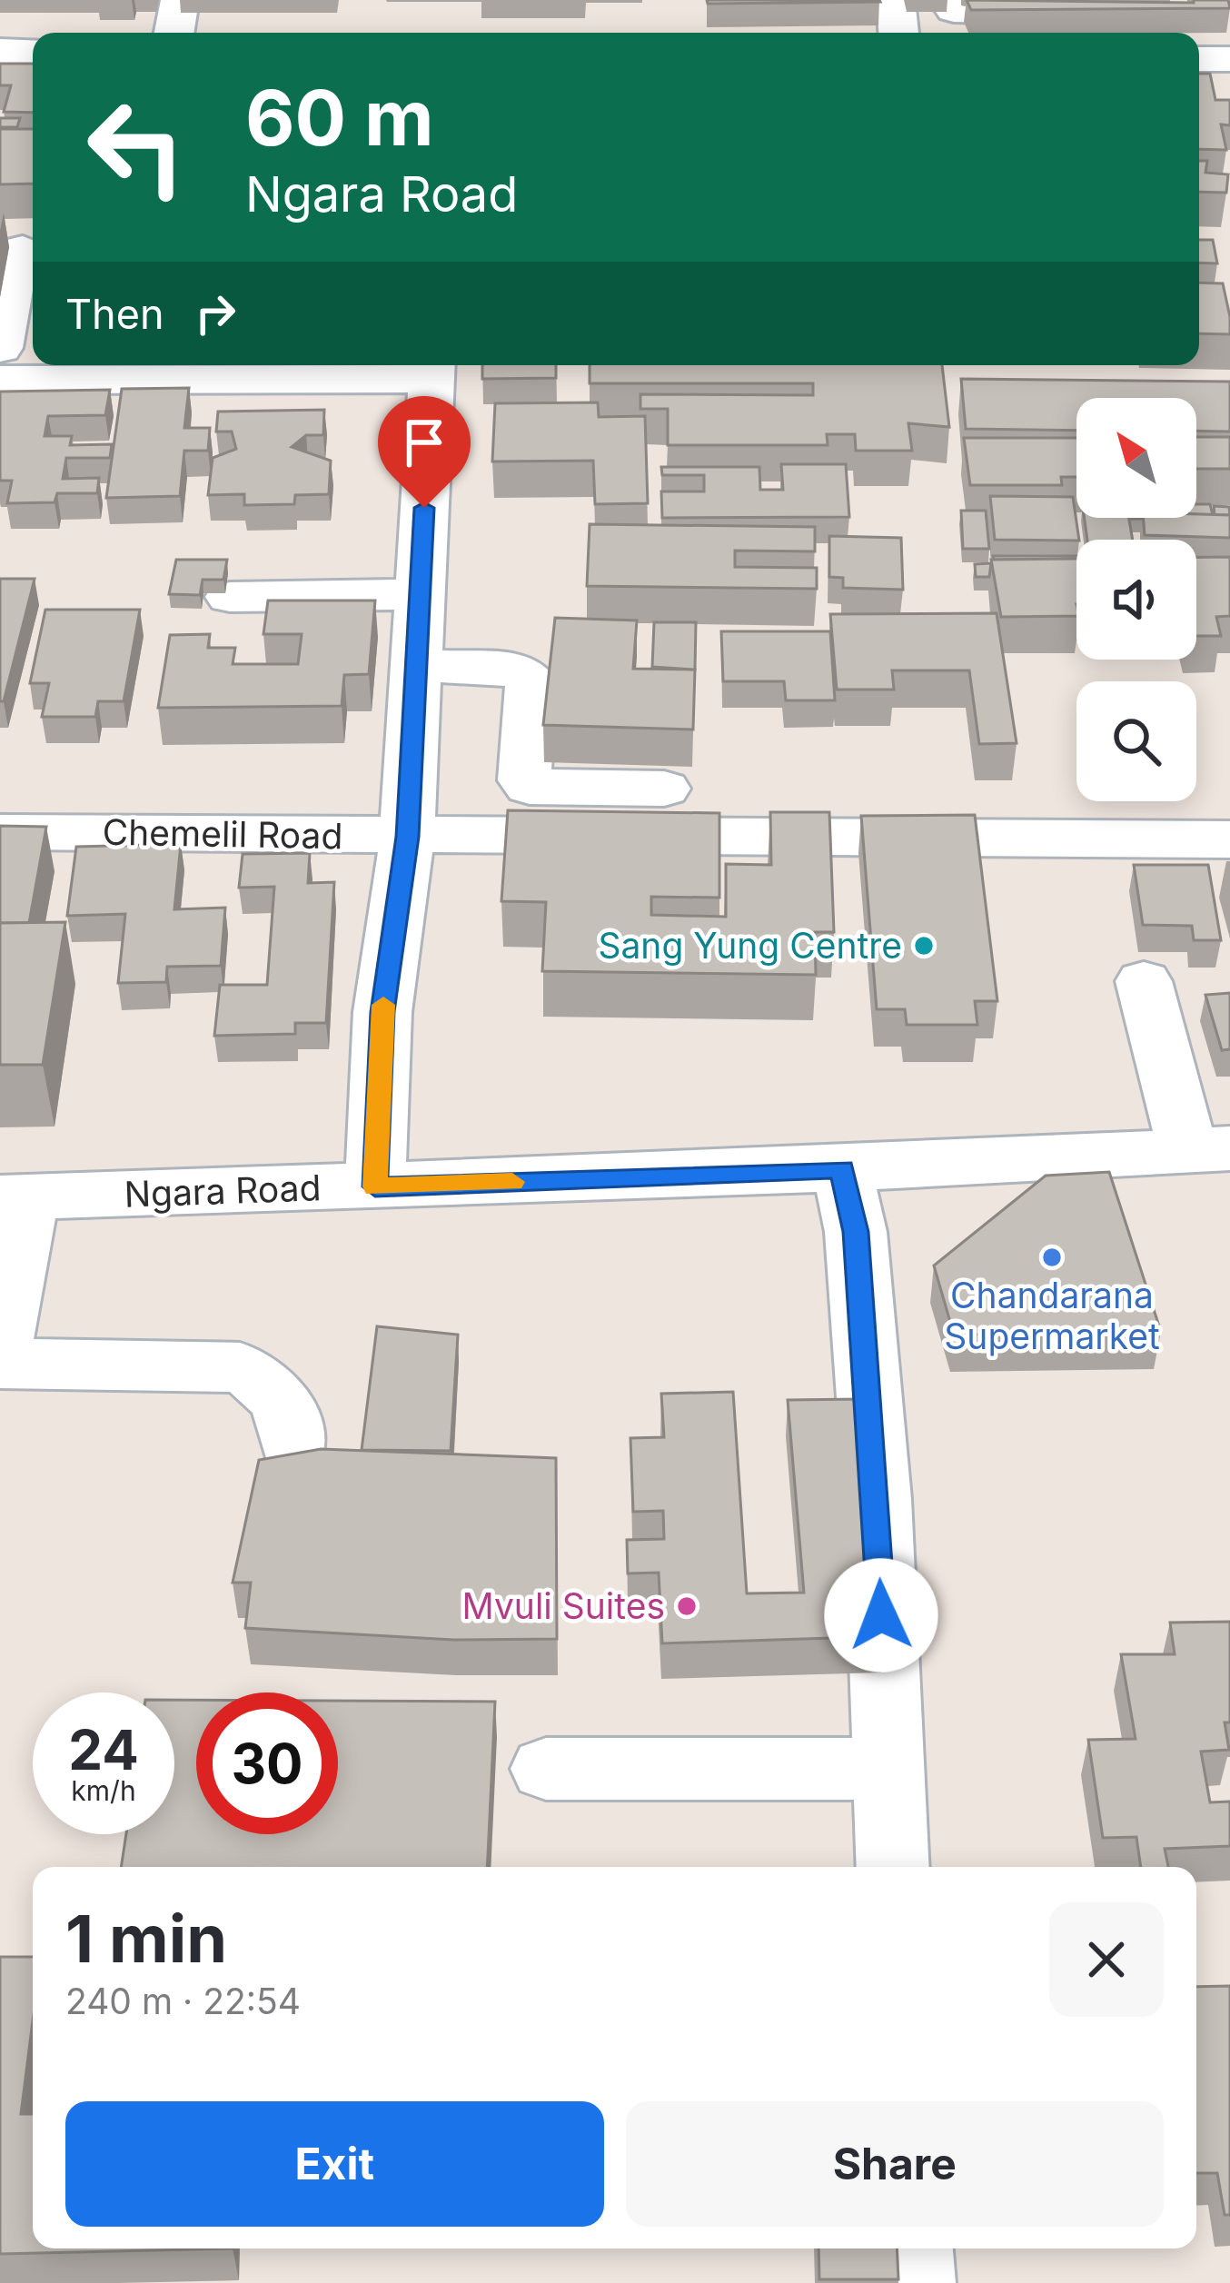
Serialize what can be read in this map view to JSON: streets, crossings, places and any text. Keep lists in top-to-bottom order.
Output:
{
  "streets": {
    "street": ["Chemelil Road", "Ngara Road"]
  },
  "places": ["Sang Yung Centre", "Chandarana Supermarket", "Mvuli Suites"],
  "north": "top left",
  "page": {
    "turn": ["60 m", "Ngara Road"],
    "then": "Then",
    "speed": "24 km/h",
    "limit": "30",
    "heading": ["1 min", "240 m · 22:54"],
    "buttons": ["Exit", "Share"]
  }
}
